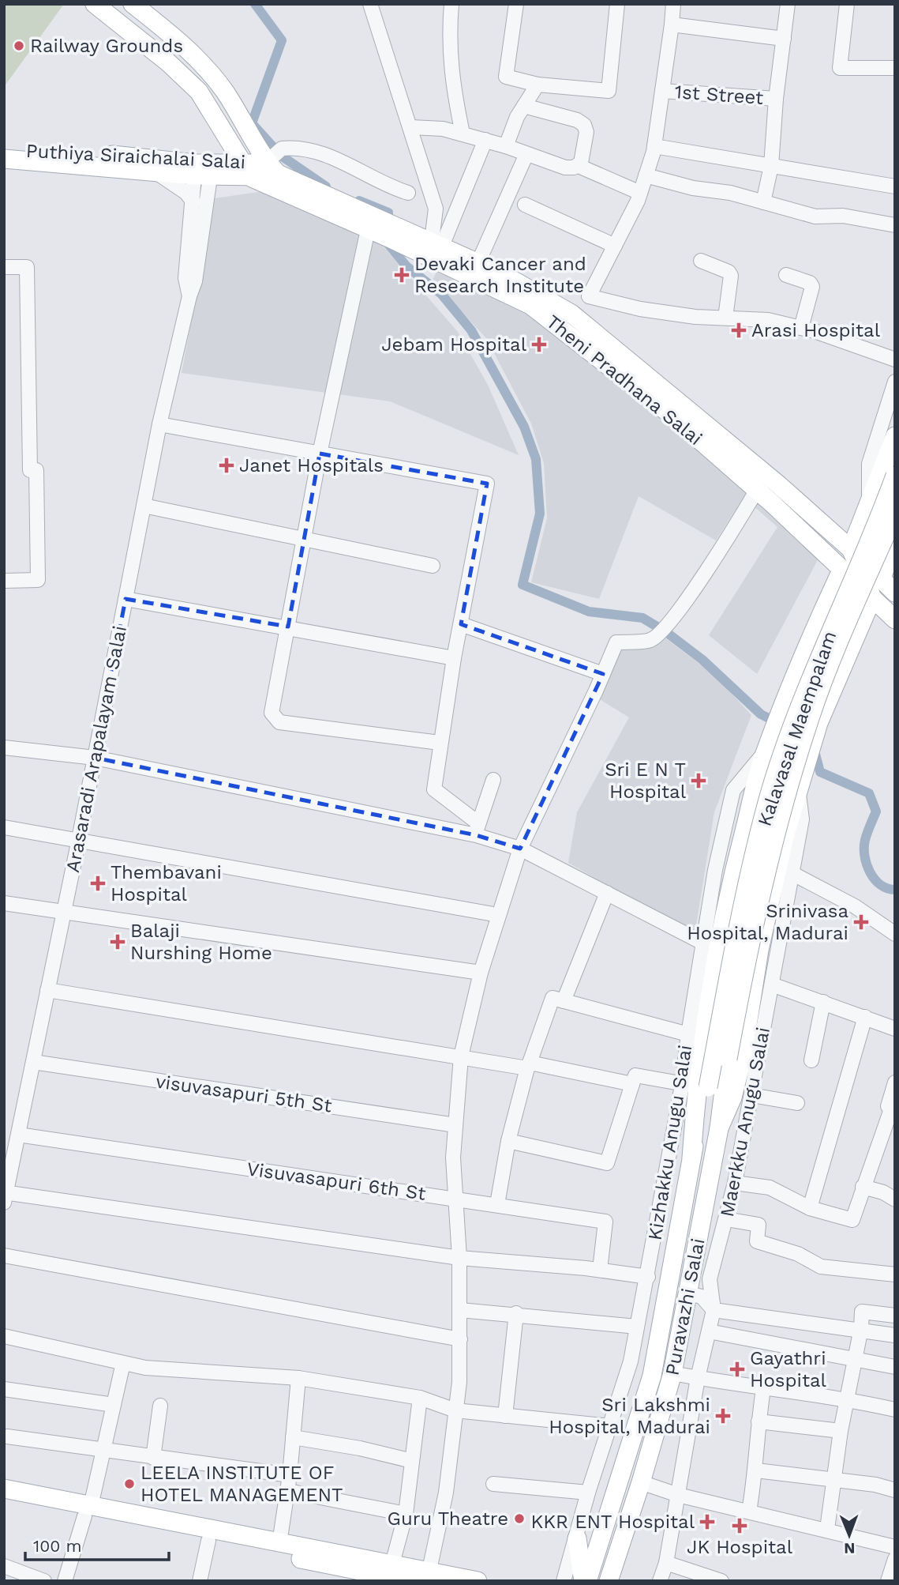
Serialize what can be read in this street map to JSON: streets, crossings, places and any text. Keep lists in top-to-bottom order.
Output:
{
  "streets": {
    "main road": [
      "Puthiya Siraichalai Salai",
      "Theni Pradhana Salai",
      "Kalavasal Maempalam",
      "Puravazhi Salai"
    ],
    "street": [
      "1st Street",
      "Arasaradi Arapalayam Salai",
      "visuvasapuri 5th St",
      "Maerkku Anugu Salai",
      "Kizhakku Anugu Salai",
      "Visuvasapuri 6th St"
    ]
  },
  "crossings": [
    ["Puthiya Siraichalai Salai", "Arasaradi Arapalayam Salai"],
    ["Kalavasal Maempalam", "Kizhakku Anugu Salai"],
    ["Kalavasal Maempalam", "Puravazhi Salai"],
    ["Arasaradi Arapalayam Salai", "visuvasapuri 5th St"],
    ["Arasaradi Arapalayam Salai", "Visuvasapuri 6th St"],
    ["Kizhakku Anugu Salai", "Puravazhi Salai"]
  ],
  "places": {
    "other": ["Railway Grounds", "LEELA INSTITUTE OF HOTEL MANAGEMENT", "Guru Theatre"],
    "health": [
      "Devaki Cancer and Research Institute",
      "Arasi Hospital",
      "Jebam Hospital",
      "Janet Hospitals",
      "Sri E N T Hospital",
      "Thembavani Hospital",
      "Srinivasa Hospital, Madurai",
      "Balaji Nurshing Home",
      "Gayathri Hospital",
      "Sri Lakshmi Hospital, Madurai",
      "KKR ENT Hospital",
      "JK Hospital"
    ]
  },
  "scale_bar": "100 m",
  "north": "bottom"
}
